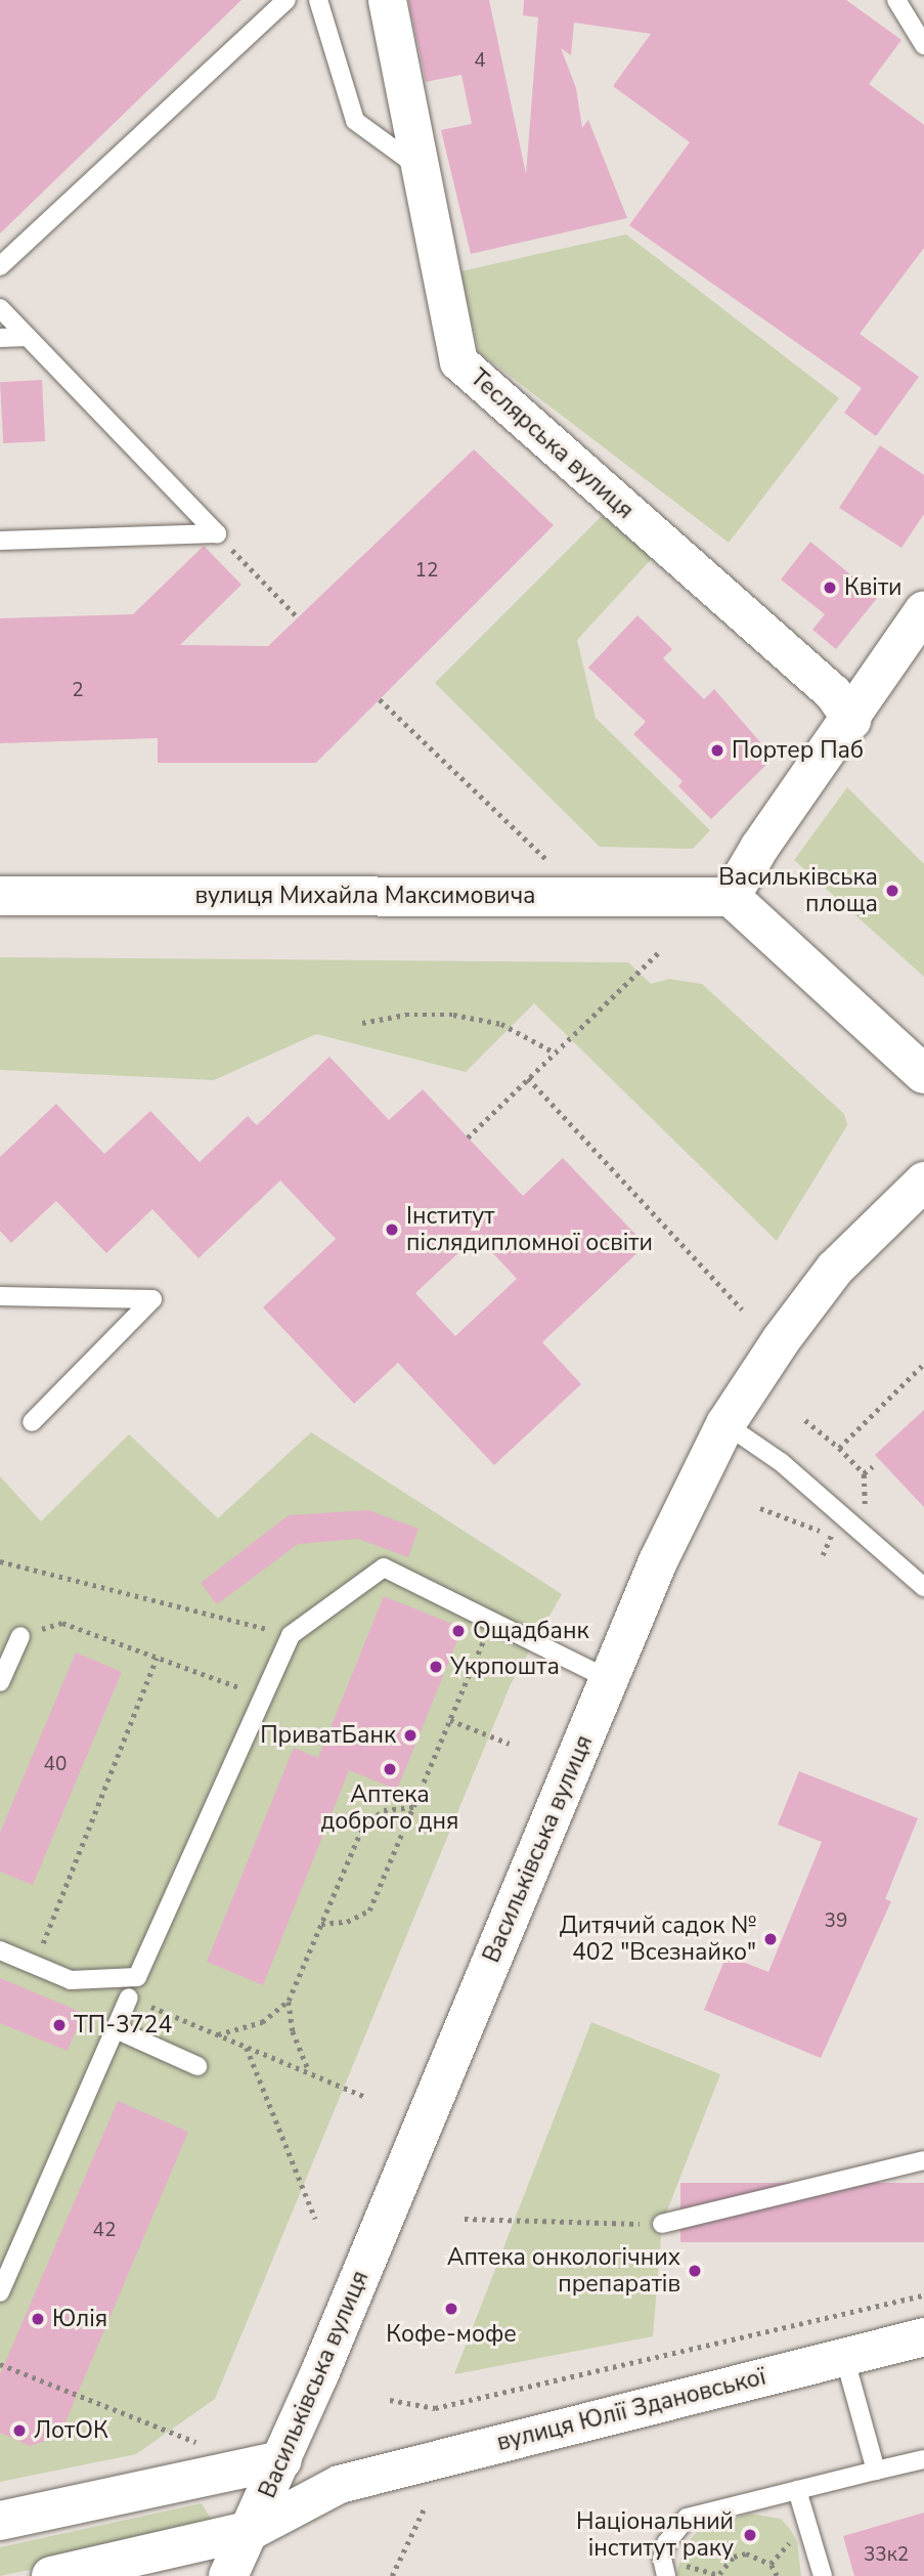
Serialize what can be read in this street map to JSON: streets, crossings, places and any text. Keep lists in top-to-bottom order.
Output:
{
  "streets": {
    "main road": ["вулиця Михайла Максимовича", "Васильківська вулиця", "вулиця Юлії Здановської"],
    "street": ["Теслярська вулиця"]
  },
  "crossings": [
    ["Васильківська вулиця", "вулиця Юлії Здановської"]
  ],
  "places": [
    "Квіти",
    "Портер Паб",
    "Васильківська площа",
    "Інститут післядипломної освіти",
    "Ощадбанк",
    "Укрпошта",
    "ПриватБанк",
    "Аптека доброго дня",
    "Дитячий садок № 402 \"Всезнайко\"",
    "ТП-3724",
    "Аптека онкологічних препаратів",
    "Кофе-мофе",
    "Юлія",
    "ЛотОК",
    "Національний інститут раку"
  ],
  "house_numbers": [
    "4",
    "12",
    "2",
    "40",
    "39",
    "42",
    "33к2"
  ]
}
